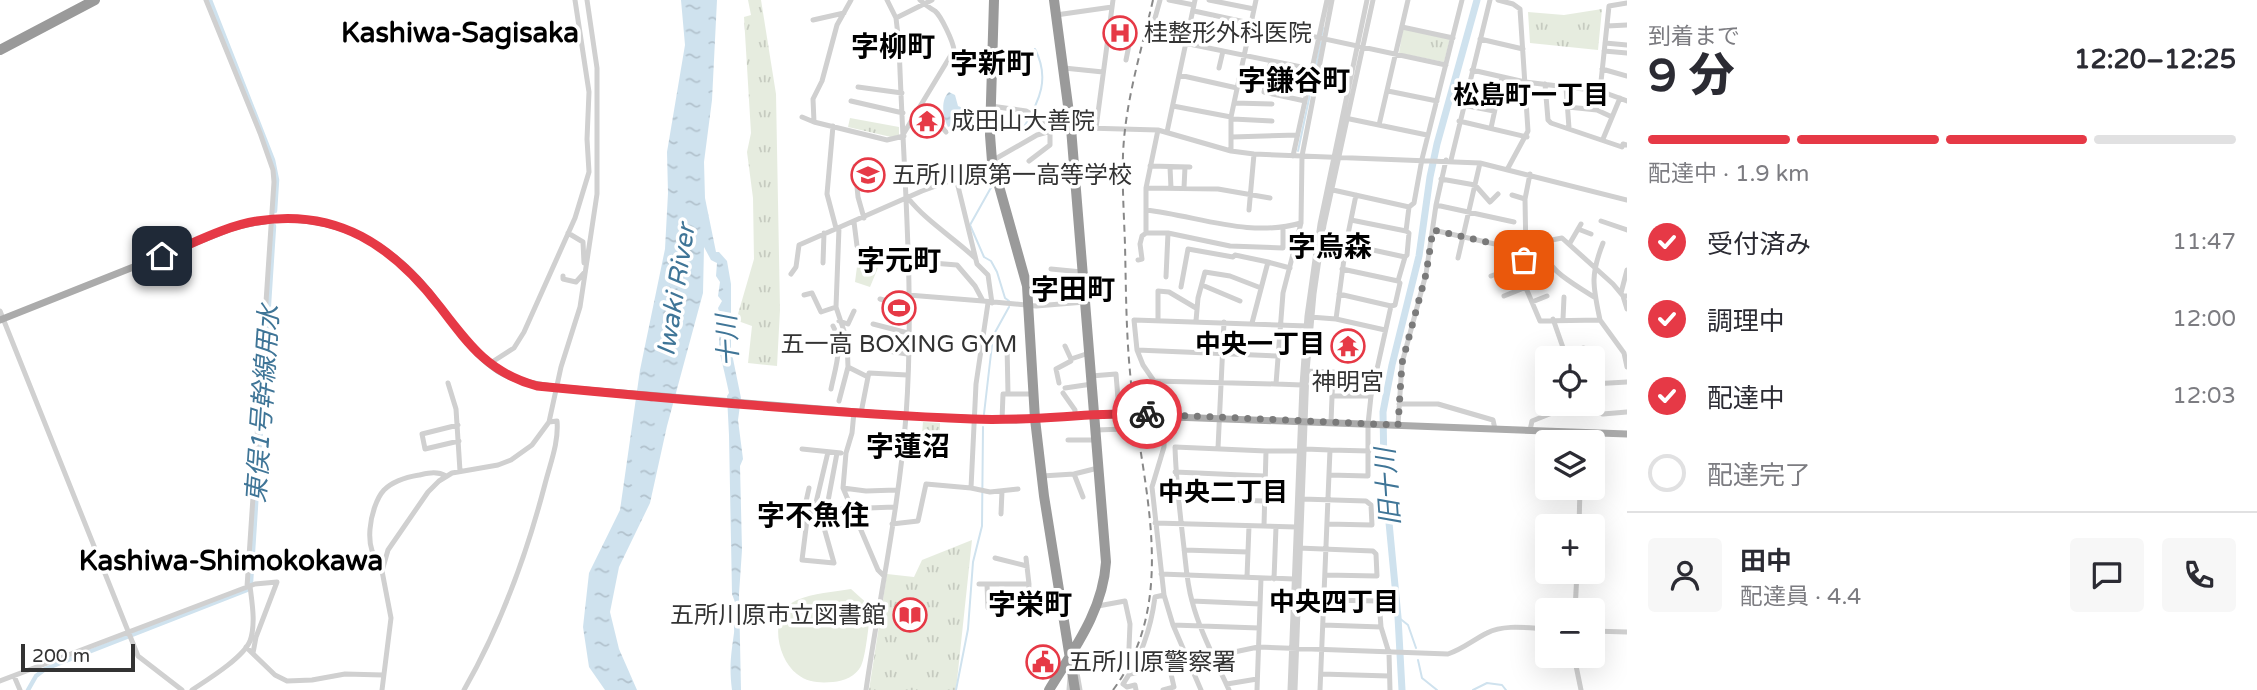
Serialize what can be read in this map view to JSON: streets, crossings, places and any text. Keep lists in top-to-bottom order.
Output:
{
  "districts": [
    "Kashiwa-Sagisaka",
    "字柳町",
    "字新町",
    "字鎌谷町",
    "松島町一丁目",
    "字烏森",
    "字元町",
    "字田町",
    "中央一丁目",
    "字蓮沼",
    "中央二丁目",
    "字不魚住",
    "Kashiwa-Shimokokawa",
    "中央四丁目",
    "字栄町"
  ],
  "water": [
    "Iwaki River",
    "十川",
    "東俣1号幹線用水",
    "旧十川"
  ],
  "places": {
    "hospital": ["桂整形外科医院"],
    "temple": ["成田山大善院", "神明宮"],
    "school or university": ["五所川原第一高等学校"],
    "sports": ["五一高 BOXING GYM"],
    "library": ["五所川原市立図書館"],
    "public building": ["五所川原警察署"]
  },
  "scale_bar": "200 m",
  "page": {
    "heading": ["9 分", "到着まで", "12:20–12:25"],
    "panel": ["田中", "配達員 · 4.4"],
    "bar": "配達中 · 1.9 km",
    "list": [
      ["受付済み", "11:47"],
      ["調理中", "12:00"],
      ["配達中", "12:03"],
      "配達完了"
    ],
    "map_buttons": ["+", "−"],
    "scale": "200 m"
  }
}
